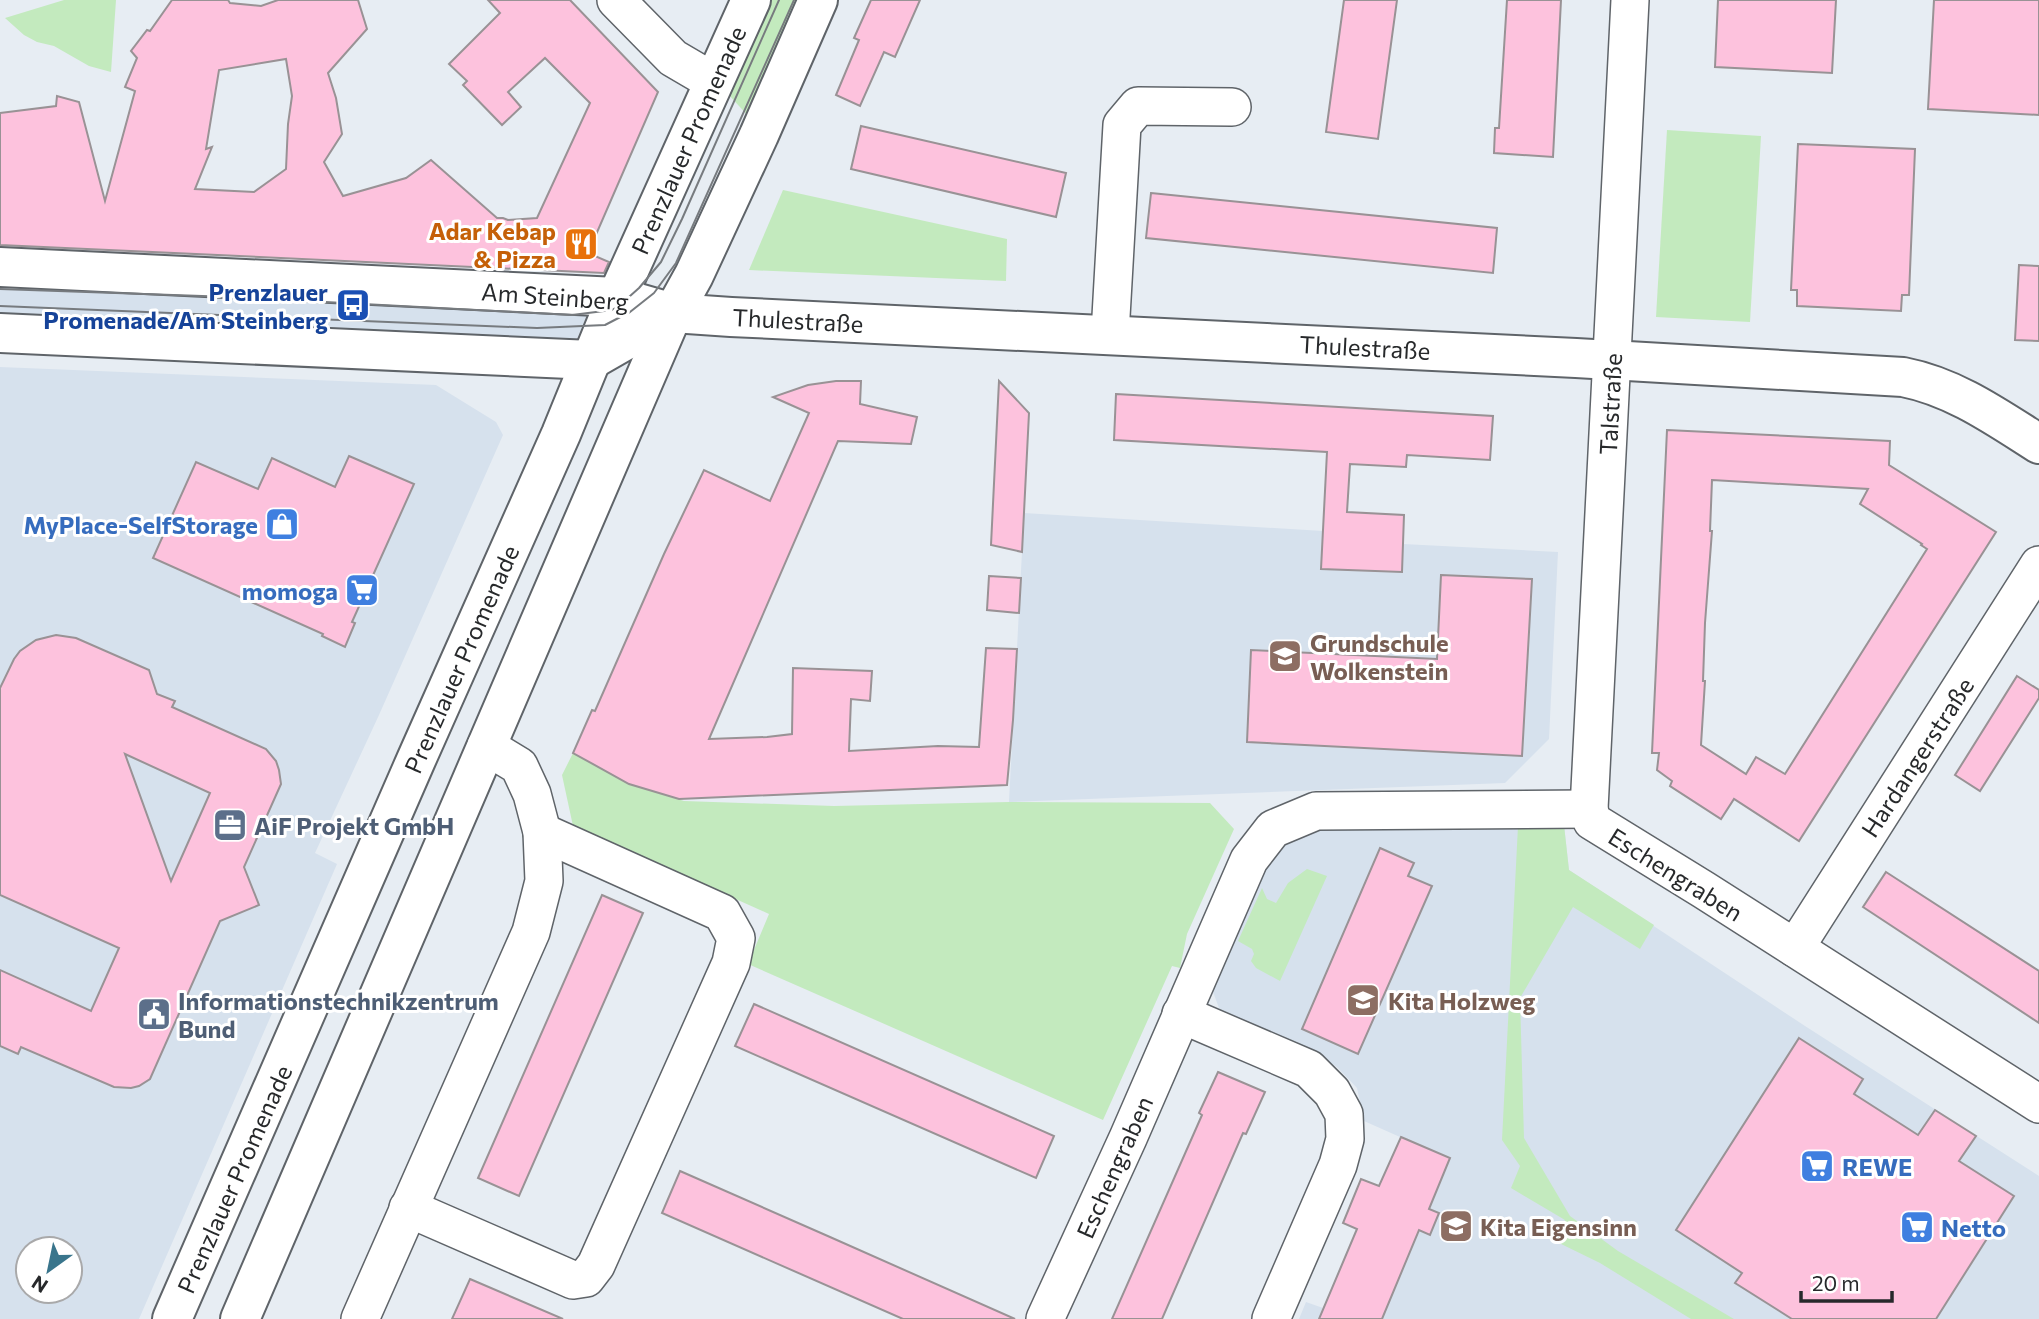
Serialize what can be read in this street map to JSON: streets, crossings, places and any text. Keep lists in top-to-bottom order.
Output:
{
  "streets": {
    "main road": ["Prenzlauer Promenade", "Am Steinberg", "Thulestraße"],
    "street": ["Talstraße", "Hardangerstraße", "Eschengraben"]
  },
  "crossings": [
    ["Prenzlauer Promenade", "Am Steinberg"],
    ["Am Steinberg", "Thulestraße"],
    ["Thulestraße", "Talstraße"],
    ["Talstraße", "Eschengraben"],
    ["Hardangerstraße", "Eschengraben"]
  ],
  "places": {
    "restaurant": ["Adar Kebap & Pizza"],
    "bus stop": ["Prenzlauer Promenade/Am Steinberg"],
    "shop": ["MyPlace-SelfStorage"],
    "supermarket": ["momoga", "REWE", "Netto"],
    "school or university": ["Grundschule Wolkenstein", "Kita Holzweg", "Kita Eigensinn"],
    "office": ["AiF Projekt GmbH"],
    "public building": ["Informationstechnikzentrum Bund"]
  },
  "scale_bar": "20 m",
  "north": "bottom left"
}
